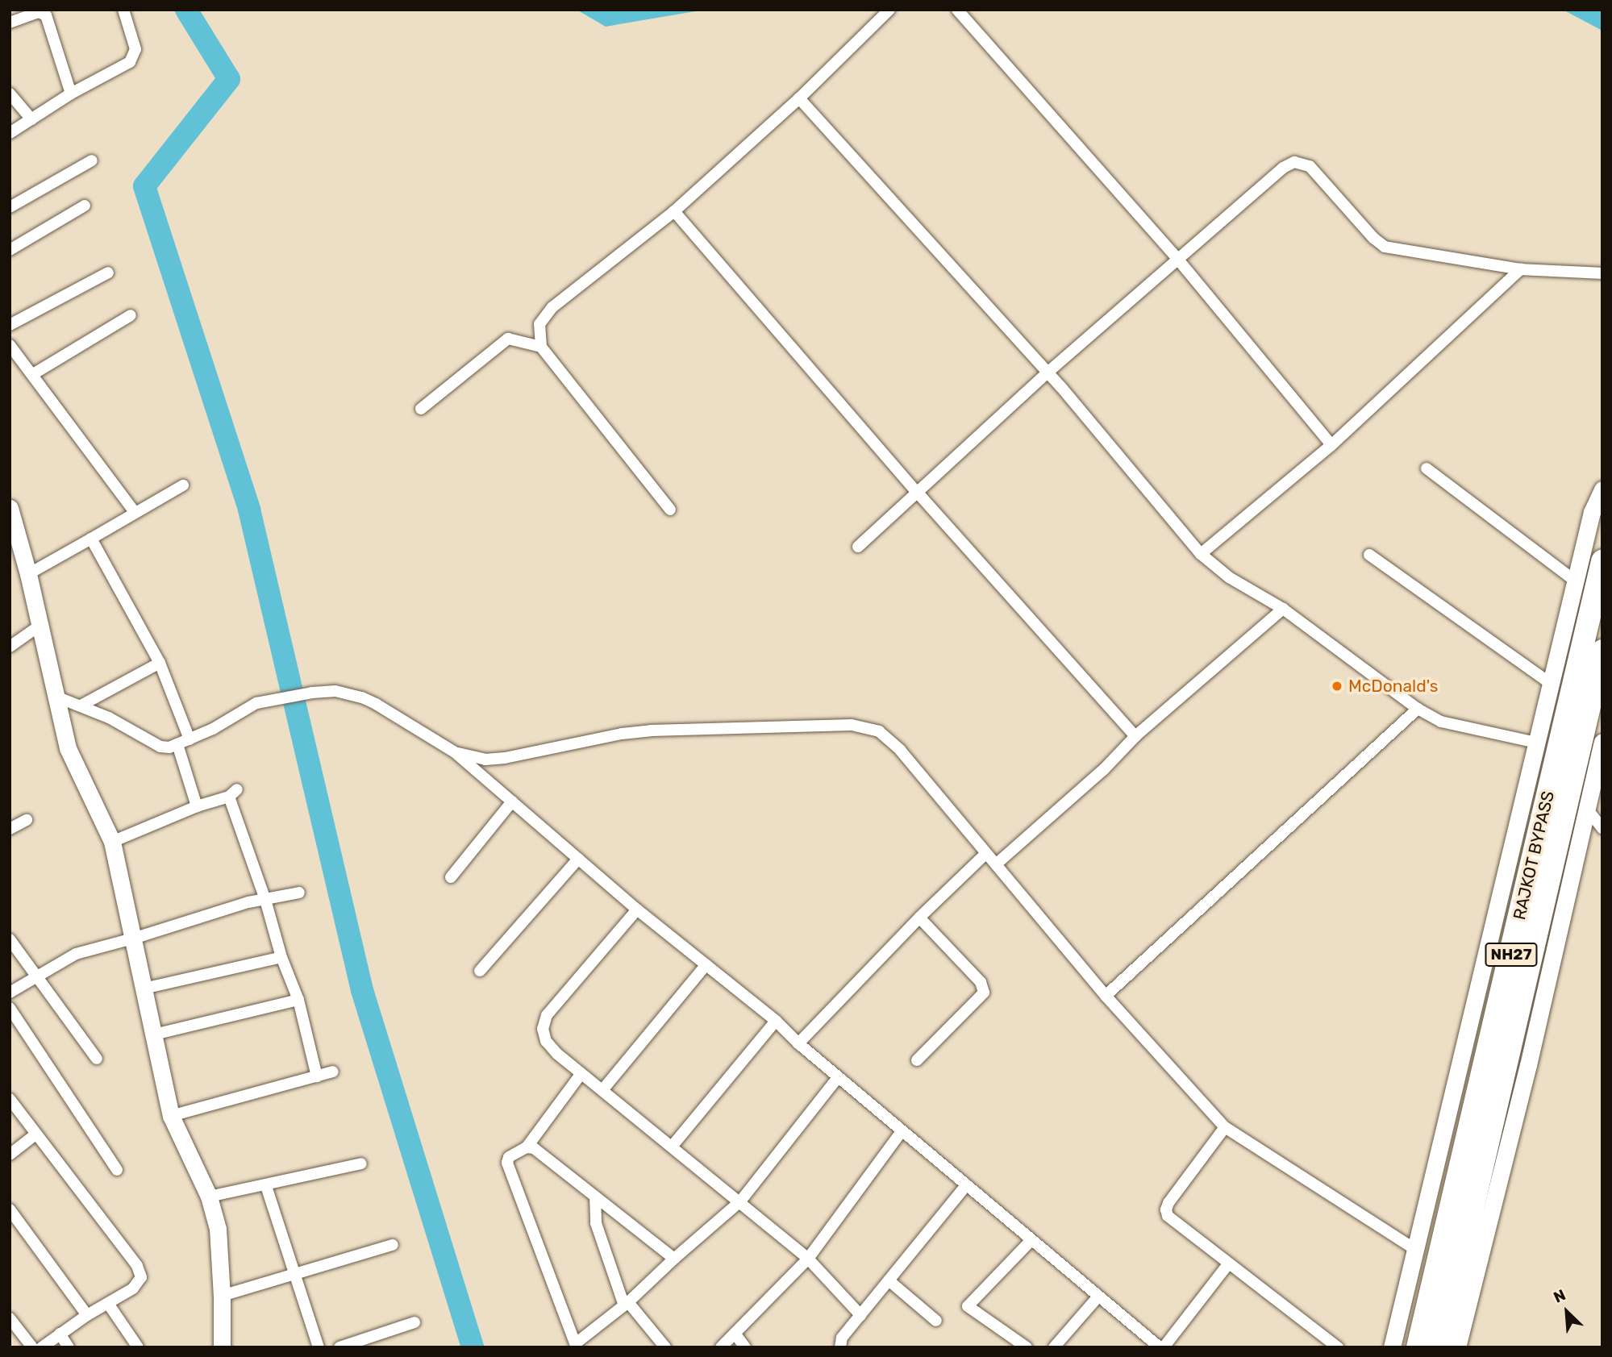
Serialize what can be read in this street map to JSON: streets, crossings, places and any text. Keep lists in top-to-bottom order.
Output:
{
  "streets": {
    "highway": ["RAJKOT BYPASS", "NH27"]
  },
  "places": ["McDonald's"],
  "north": "top left"
}
